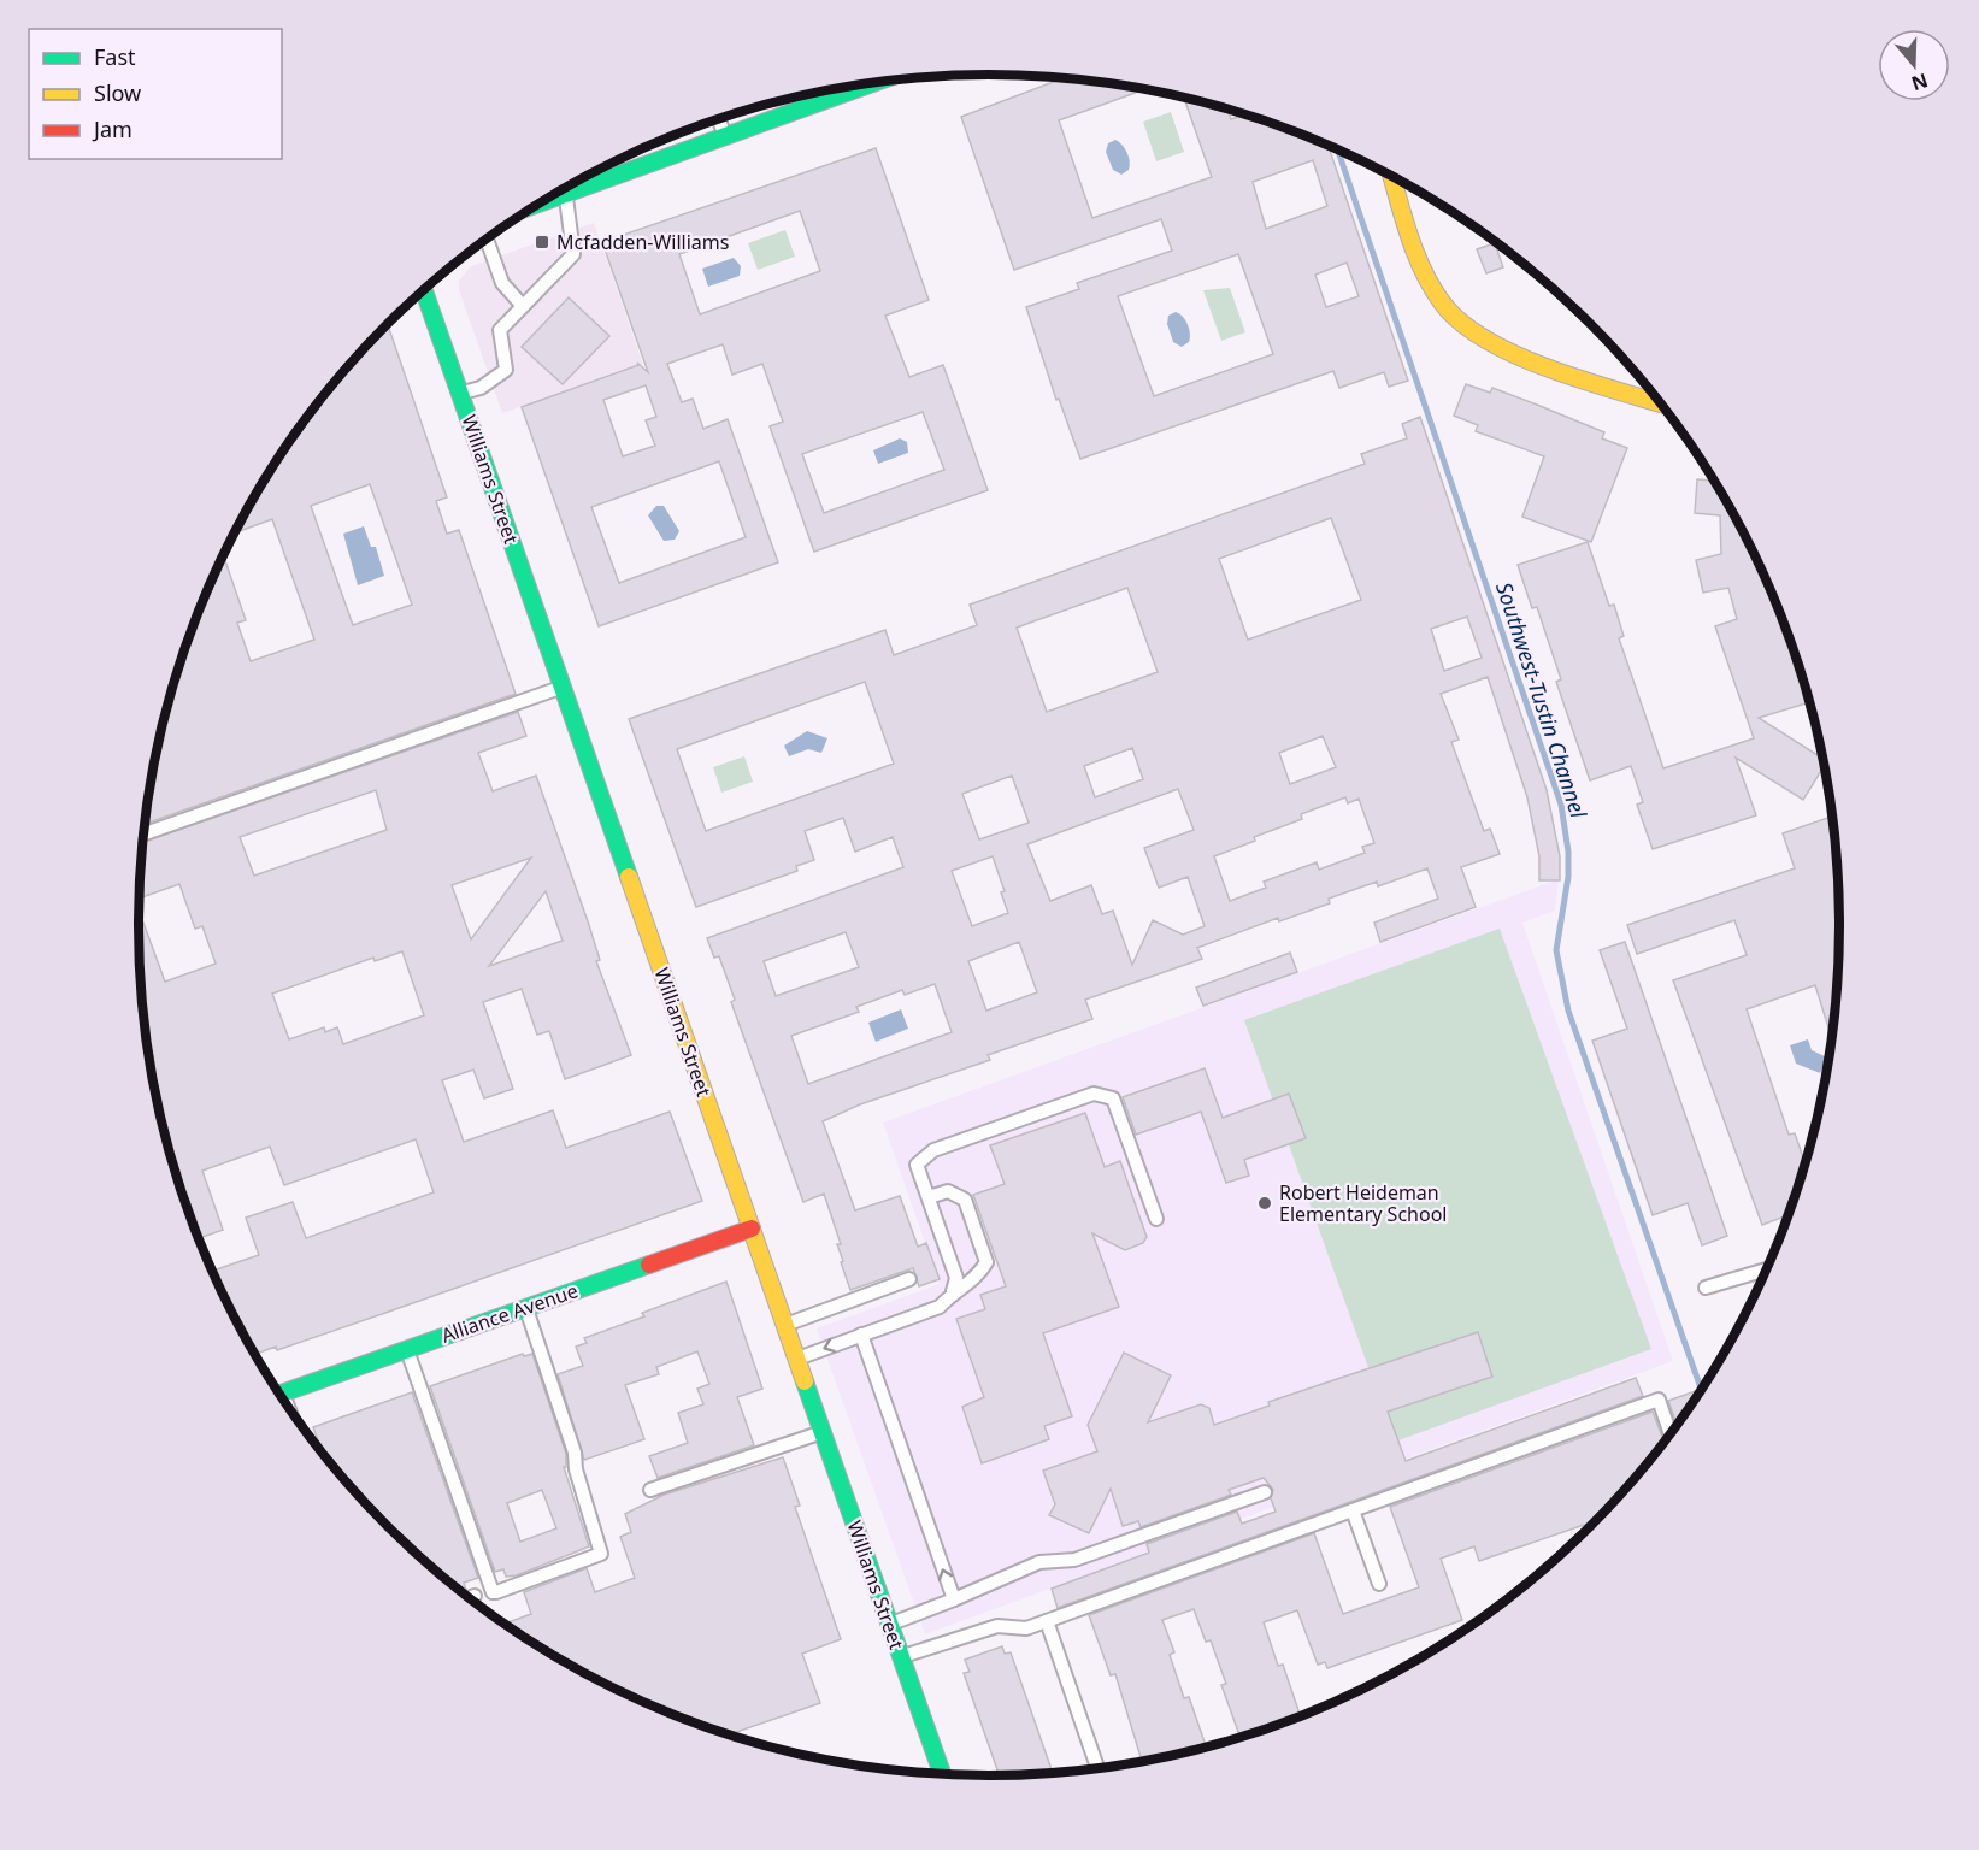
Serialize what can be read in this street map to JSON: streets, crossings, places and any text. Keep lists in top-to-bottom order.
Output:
{
  "streets": {
    "street": ["Williams Street", "Alliance Avenue"]
  },
  "crossings": [
    ["Williams Street", "Alliance Avenue"]
  ],
  "water": ["Southwest-Tustin Channel"],
  "places": {
    "transit": ["Mcfadden-Williams"],
    "other": ["Robert Heideman Elementary School"]
  },
  "legend": ["Fast", "Slow", "Jam"],
  "north": "bottom"
}
